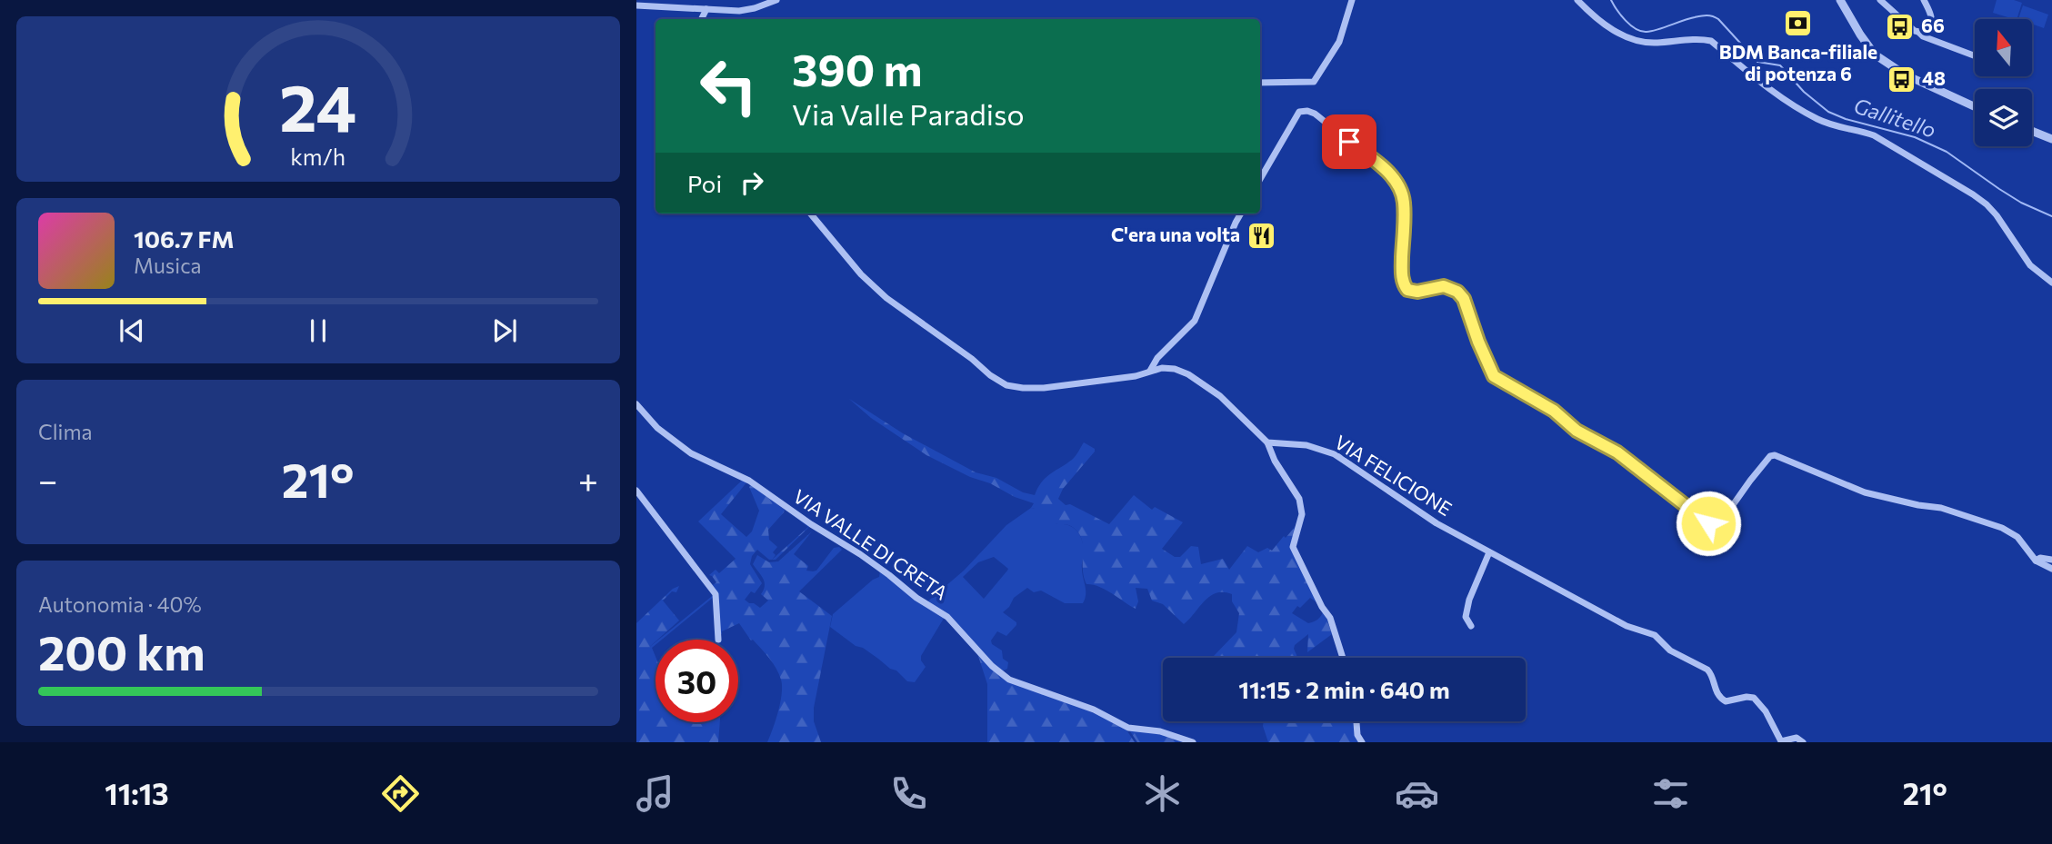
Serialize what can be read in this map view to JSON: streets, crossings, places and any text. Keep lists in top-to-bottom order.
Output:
{
  "streets": {
    "street": ["VIA FELICIONE", "VIA VALLE DI CRETA"]
  },
  "water": ["Gallitello"],
  "places": {
    "bank": ["BDM Banca-filiale di potenza 6"],
    "bus stop": ["66", "48"],
    "restaurant": ["C'era una volta"]
  },
  "north": "top",
  "page": {
    "turn": ["390 m", "Via Valle Paradiso"],
    "then": "Poi",
    "song": ["106.7 FM", "Musica"],
    "tile": [
      "Clima",
      ["Autonomia · 40%", "200 km"]
    ],
    "heat": ["−", "21°", "+"],
    "limit": "30",
    "trip": "11:15 · 2 min · 640 m",
    "tabs": ["11:13", "21°"],
    "gauge": ["24", "km/h"]
  }
}
